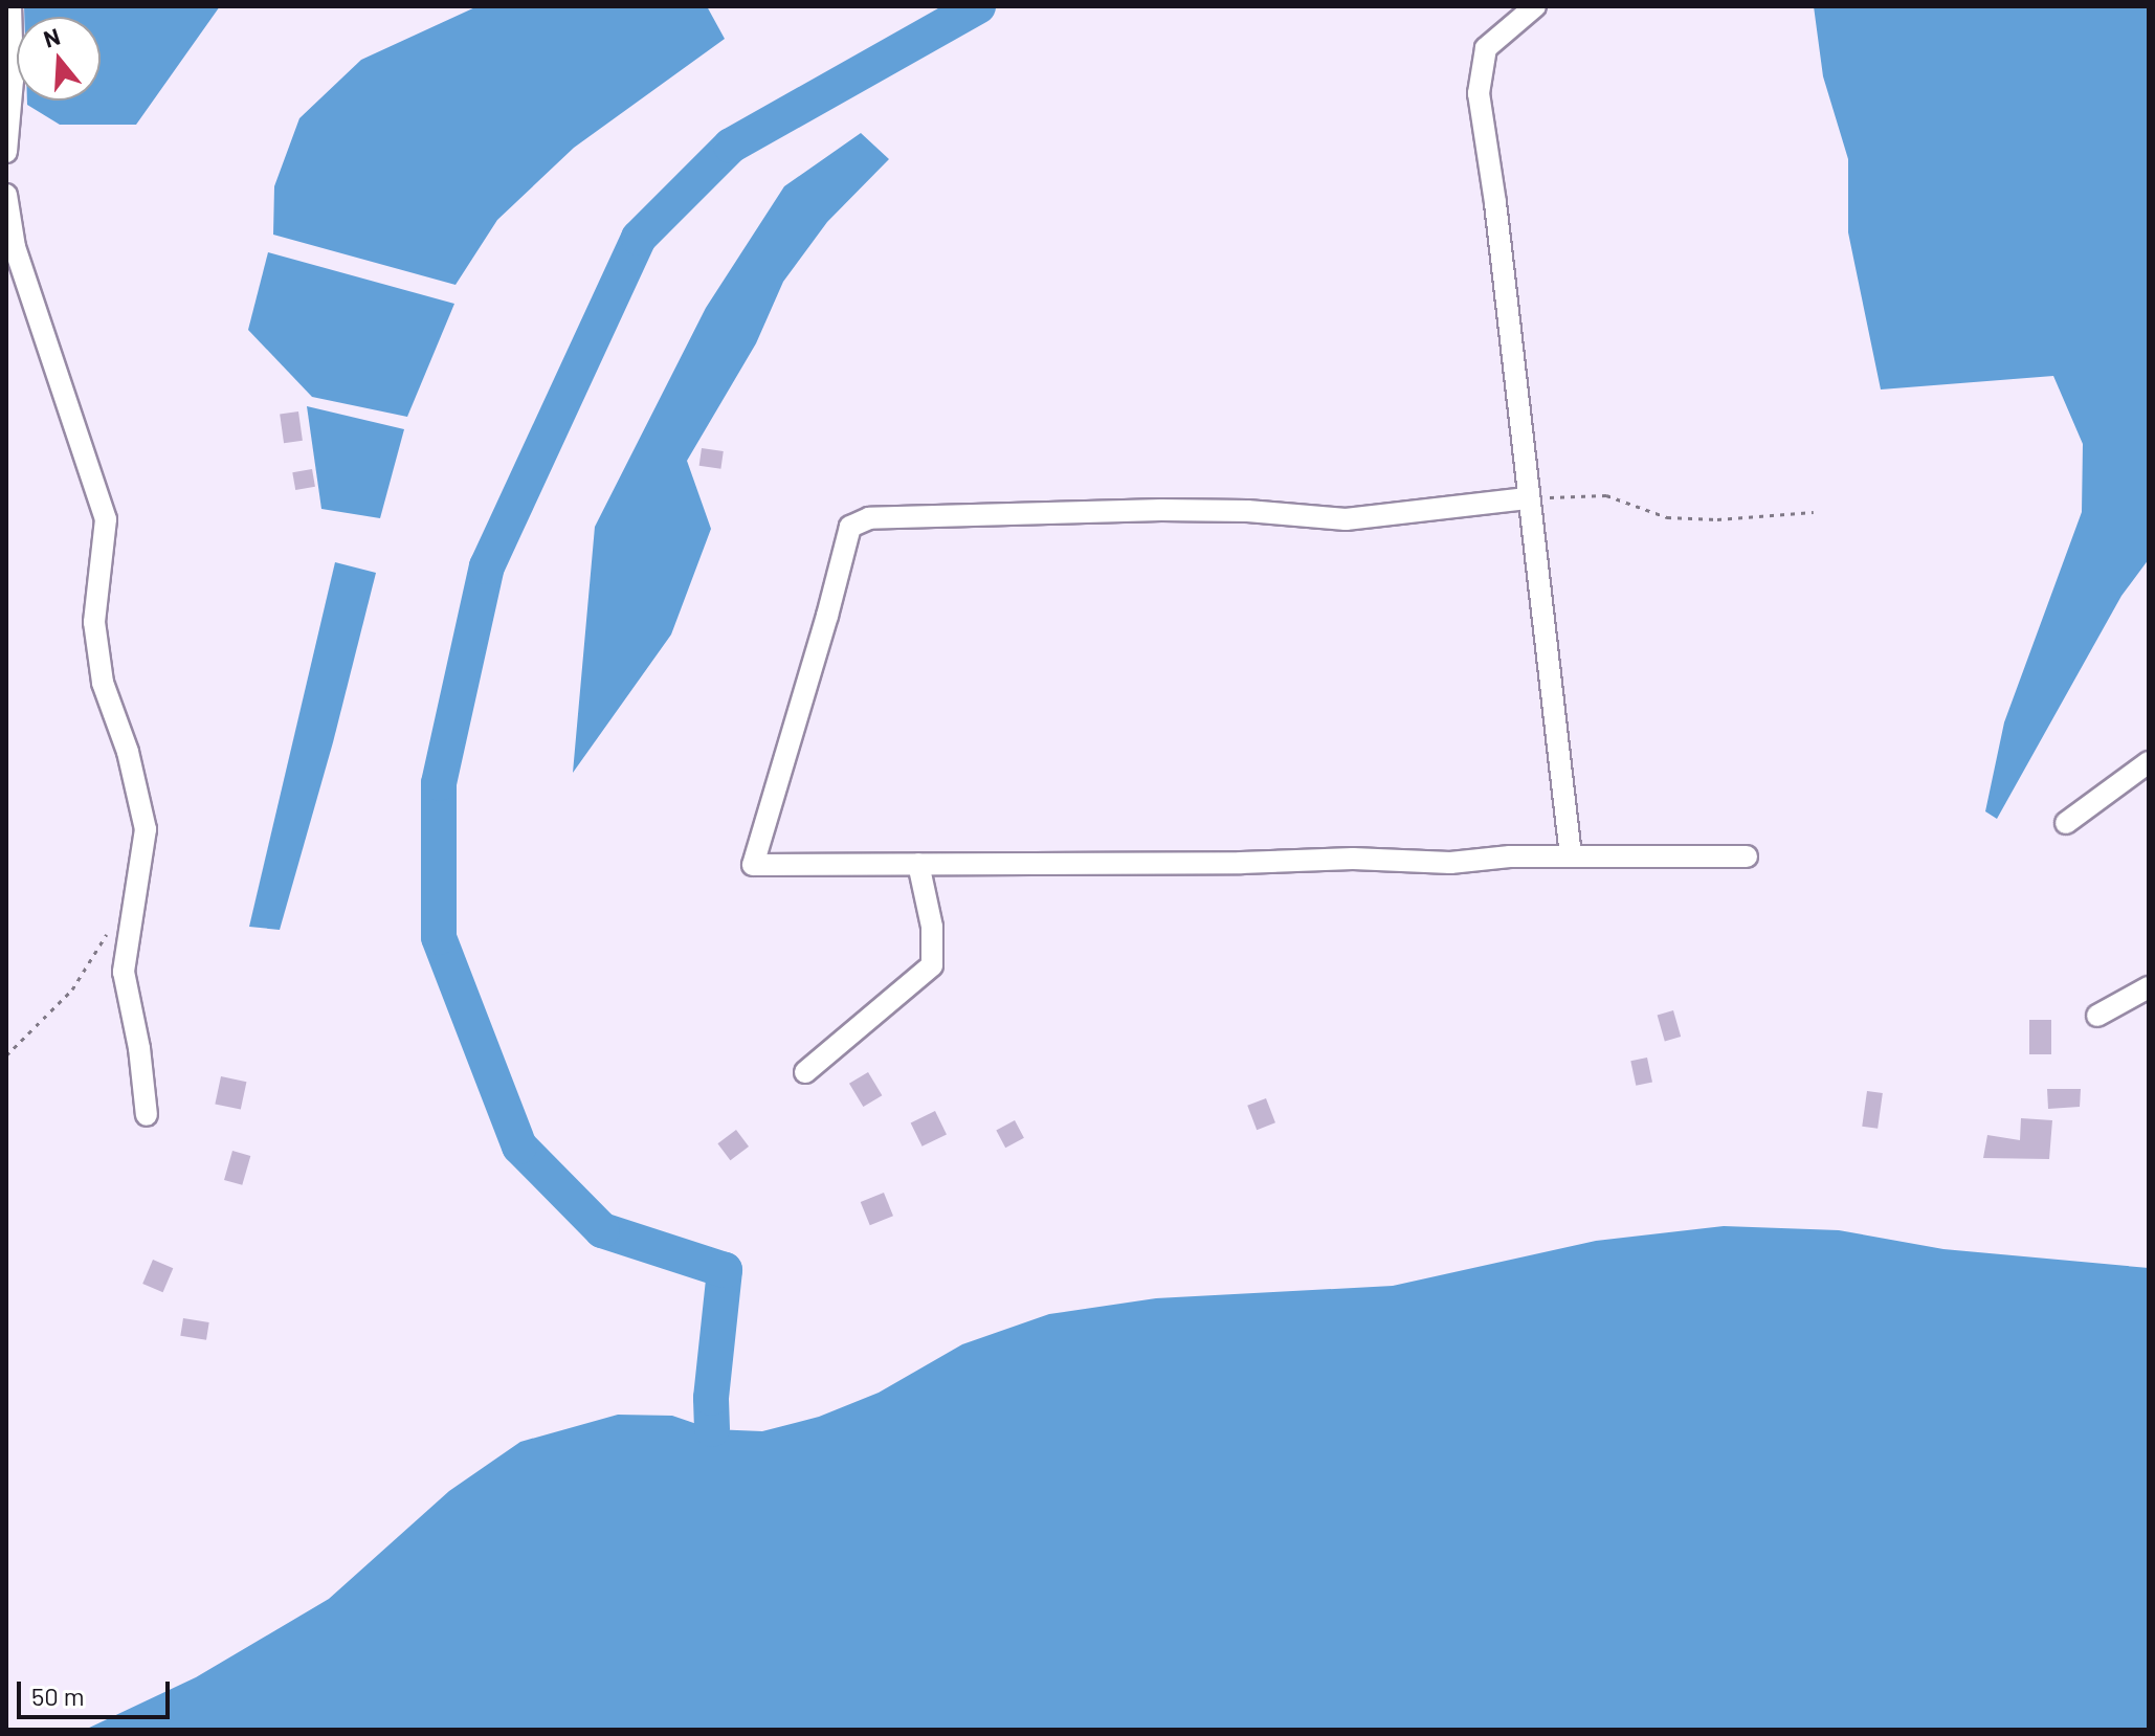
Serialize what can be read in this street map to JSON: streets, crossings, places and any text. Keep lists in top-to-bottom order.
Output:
{
  "scale_bar": "50 m",
  "north": "top"
}
